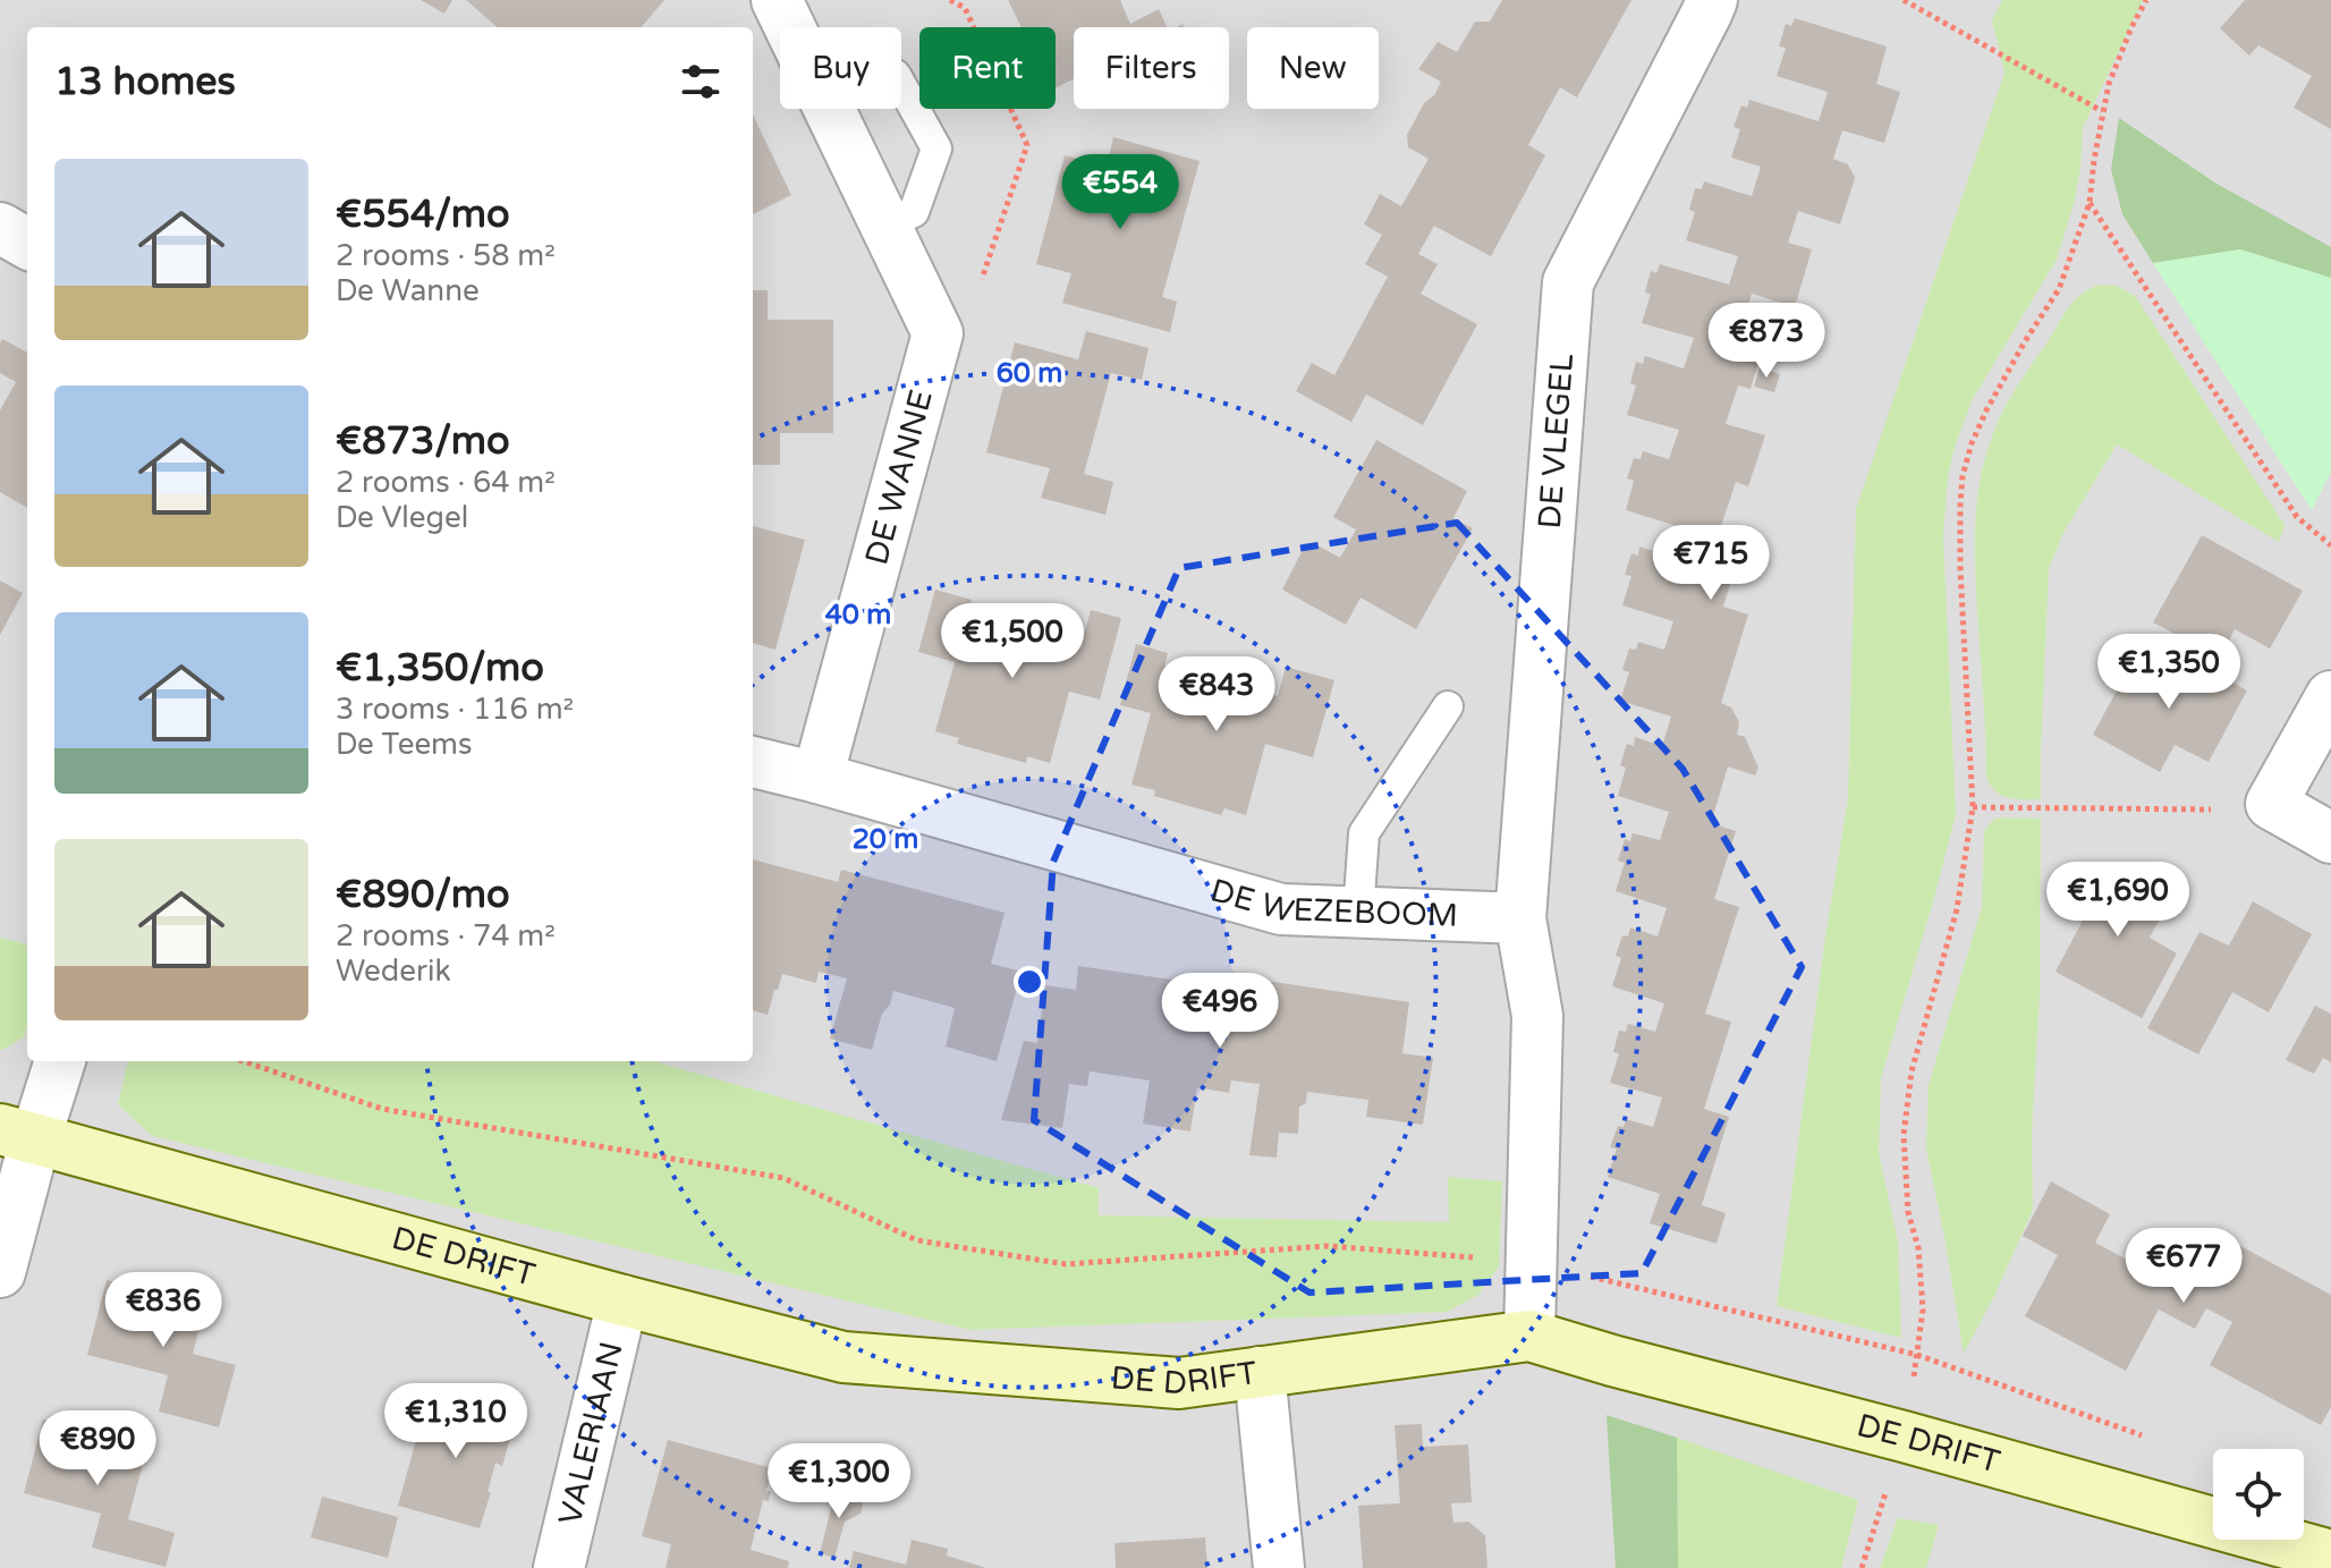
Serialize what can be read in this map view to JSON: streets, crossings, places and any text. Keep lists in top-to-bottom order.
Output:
{
  "streets": {
    "street": [
      "DE VLEGEL",
      "DE WANNE",
      "DE WEZEBOOM",
      "DE DRIFT",
      "VALERIAAN"
    ]
  },
  "crossings": [
    ["DE VLEGEL", "DE WEZEBOOM"],
    ["DE WANNE", "DE WEZEBOOM"],
    ["DE DRIFT", "VALERIAAN"]
  ],
  "page": {
    "chip": [
      "Buy",
      "Rent",
      "Filters",
      "New"
    ],
    "heading": "13 homes",
    "list": [
      {
        "name": "€554/mo",
        "note": "2 rooms · 58 m² · De Wanne"
      },
      {
        "name": "€873/mo",
        "note": "2 rooms · 64 m² · De Vlegel"
      },
      {
        "name": "€1,350/mo",
        "note": "3 rooms · 116 m² · De Teems"
      },
      {
        "name": "€890/mo",
        "note": "2 rooms · 74 m² · Wederik"
      }
    ],
    "price": [
      "€554",
      "€873",
      "€715",
      "€1,500",
      "€1,350",
      "€843",
      "€1,690",
      "€496",
      "€677",
      "€836",
      "€1,310",
      "€890",
      "€1,300"
    ]
  },
  "rings": ["60 m", "40 m", "20 m"]
}
